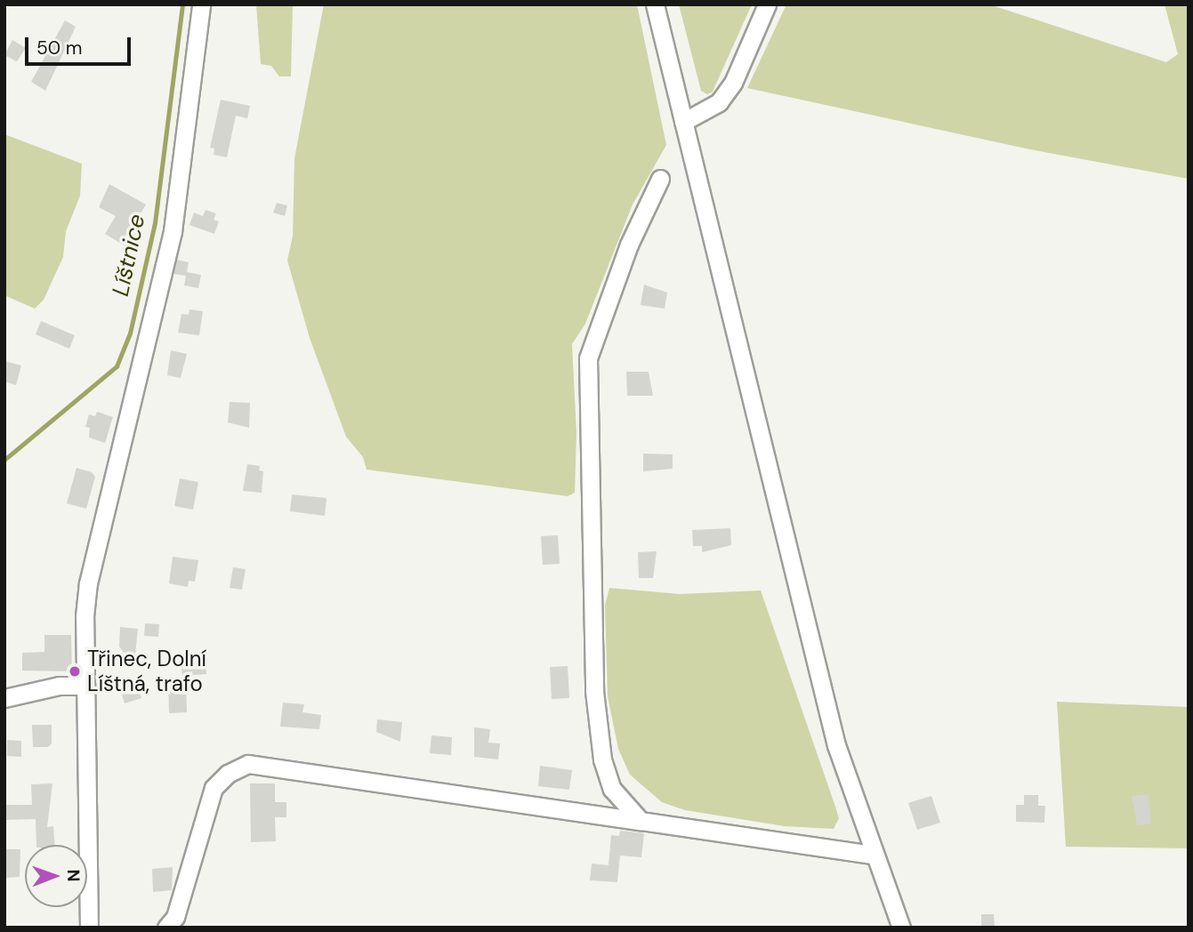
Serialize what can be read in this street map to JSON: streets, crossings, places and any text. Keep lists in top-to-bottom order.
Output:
{
  "water": ["Líštnice"],
  "places": ["Třinec, Dolní Líštná, trafo"],
  "scale_bar": "50 m",
  "north": "right"
}
